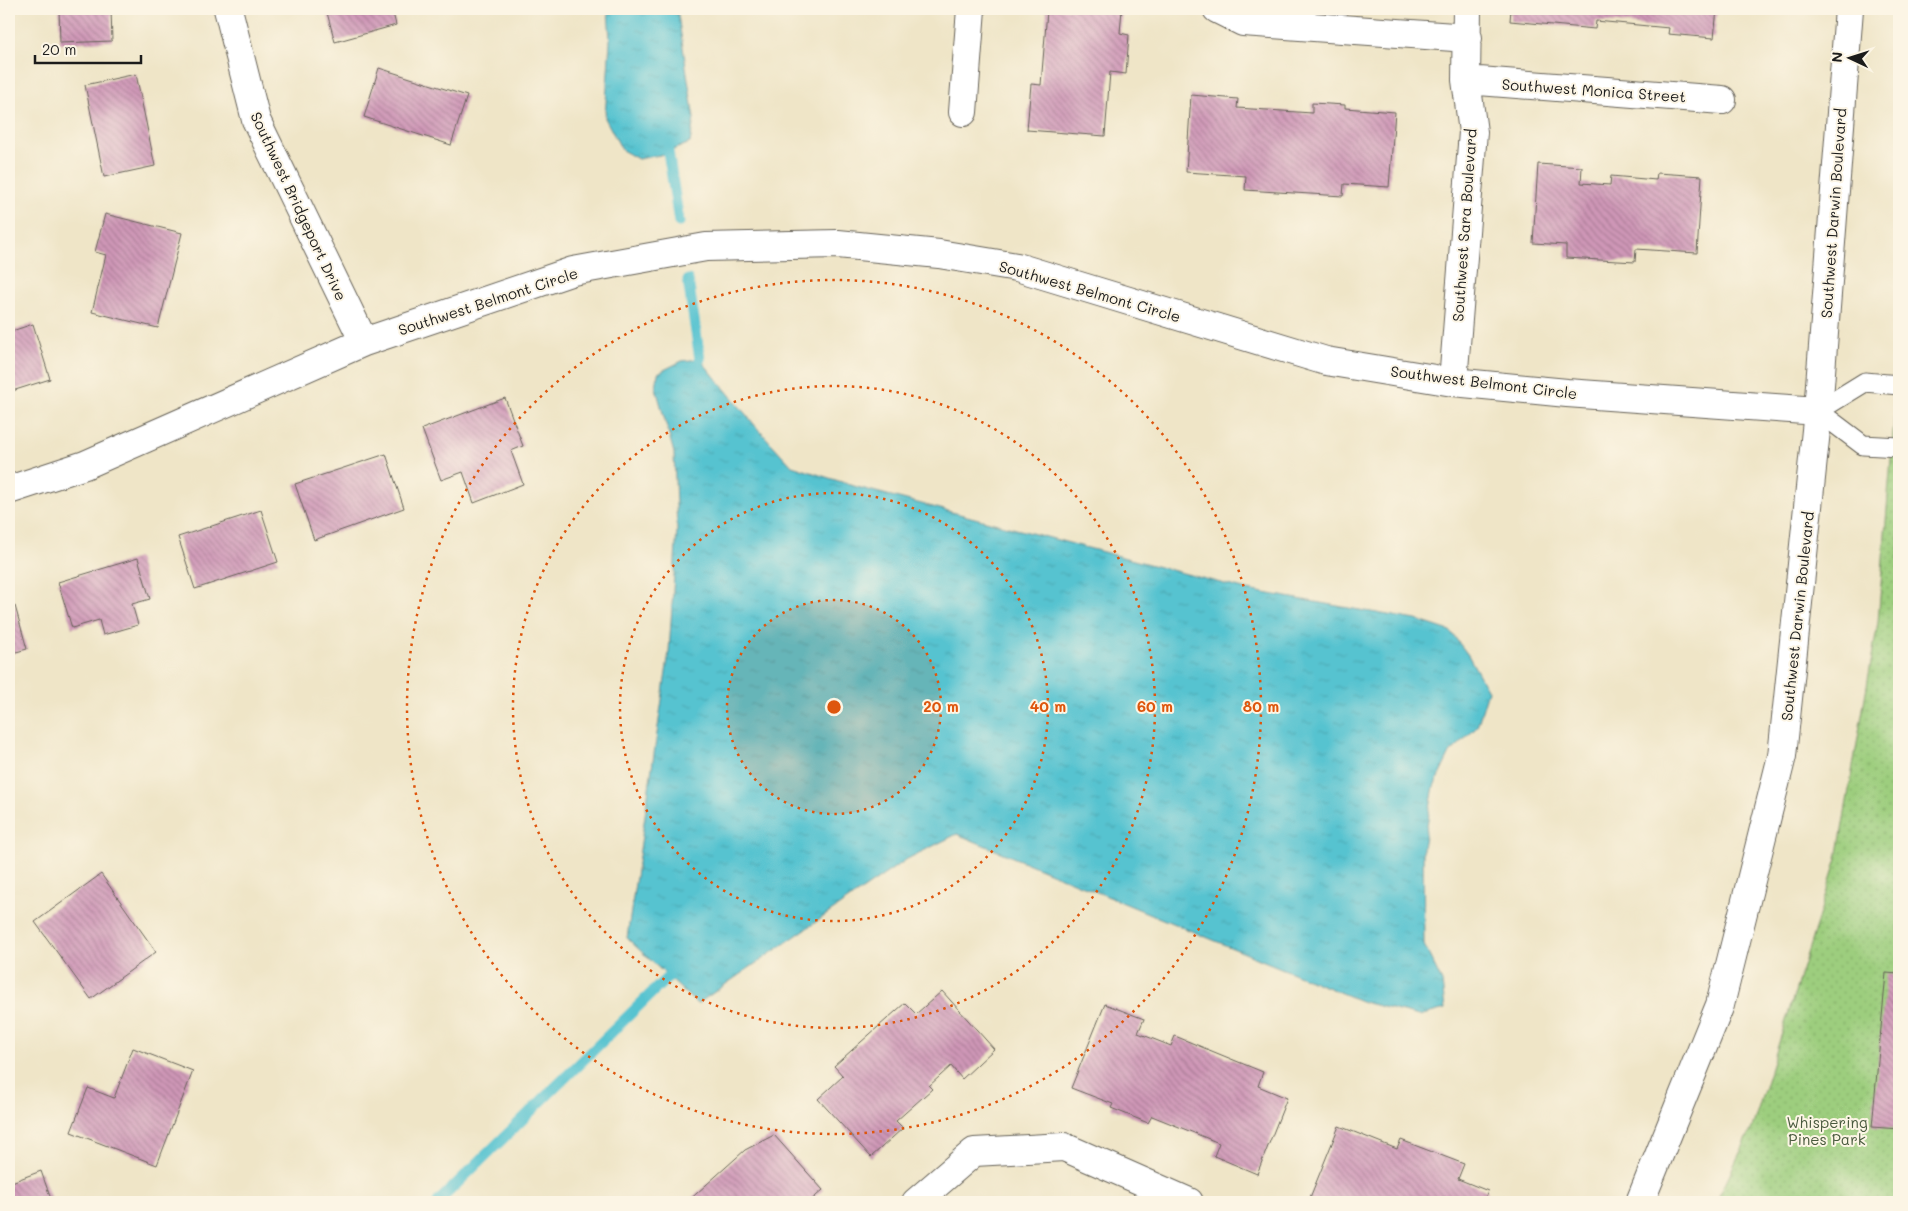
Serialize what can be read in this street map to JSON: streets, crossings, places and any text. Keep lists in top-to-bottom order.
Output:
{
  "streets": {
    "street": [
      "Southwest Monica Street",
      "Southwest Bridgeport Drive",
      "Southwest Darwin Boulevard",
      "Southwest Sara Boulevard",
      "Southwest Belmont Circle"
    ]
  },
  "crossings": [
    ["Southwest Monica Street", "Southwest Sara Boulevard"],
    ["Southwest Bridgeport Drive", "Southwest Belmont Circle"],
    ["Southwest Darwin Boulevard", "Southwest Belmont Circle"],
    ["Southwest Sara Boulevard", "Southwest Belmont Circle"]
  ],
  "parks": ["Whispering Pines Park"],
  "scale_bar": "20 m",
  "north": "left",
  "rings": [
    "20 m",
    "40 m",
    "60 m",
    "80 m"
  ]
}
